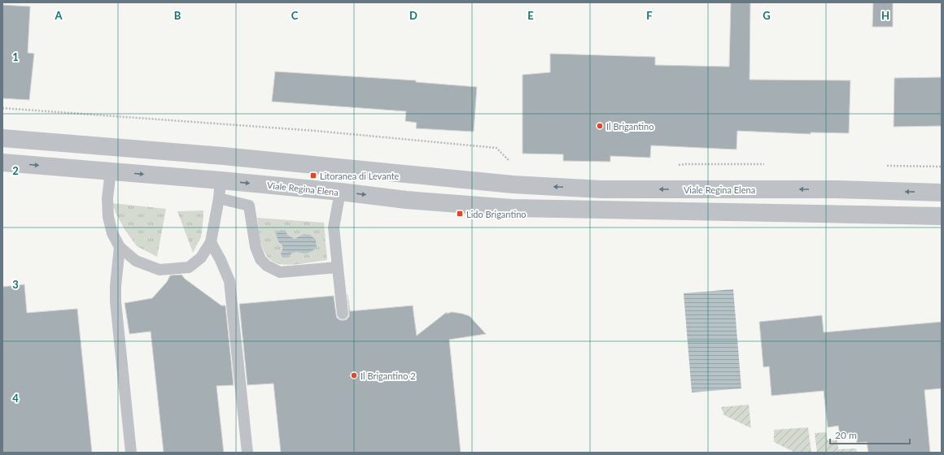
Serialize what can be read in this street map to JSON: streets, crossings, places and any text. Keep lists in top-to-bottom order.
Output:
{
  "streets": {
    "street": ["Viale Regina Elena"]
  },
  "places": {
    "other": ["Il Brigantino", "Il Brigantino 2"],
    "transit": ["Litoranea di Levante", "Lido Brigantino"]
  },
  "scale_bar": "20 m",
  "grid": {
    "columns": [
      "A",
      "B",
      "C",
      "D",
      "E",
      "F",
      "G",
      "H"
    ],
    "rows": [
      "1",
      "2",
      "3",
      "4"
    ]
  }
}
